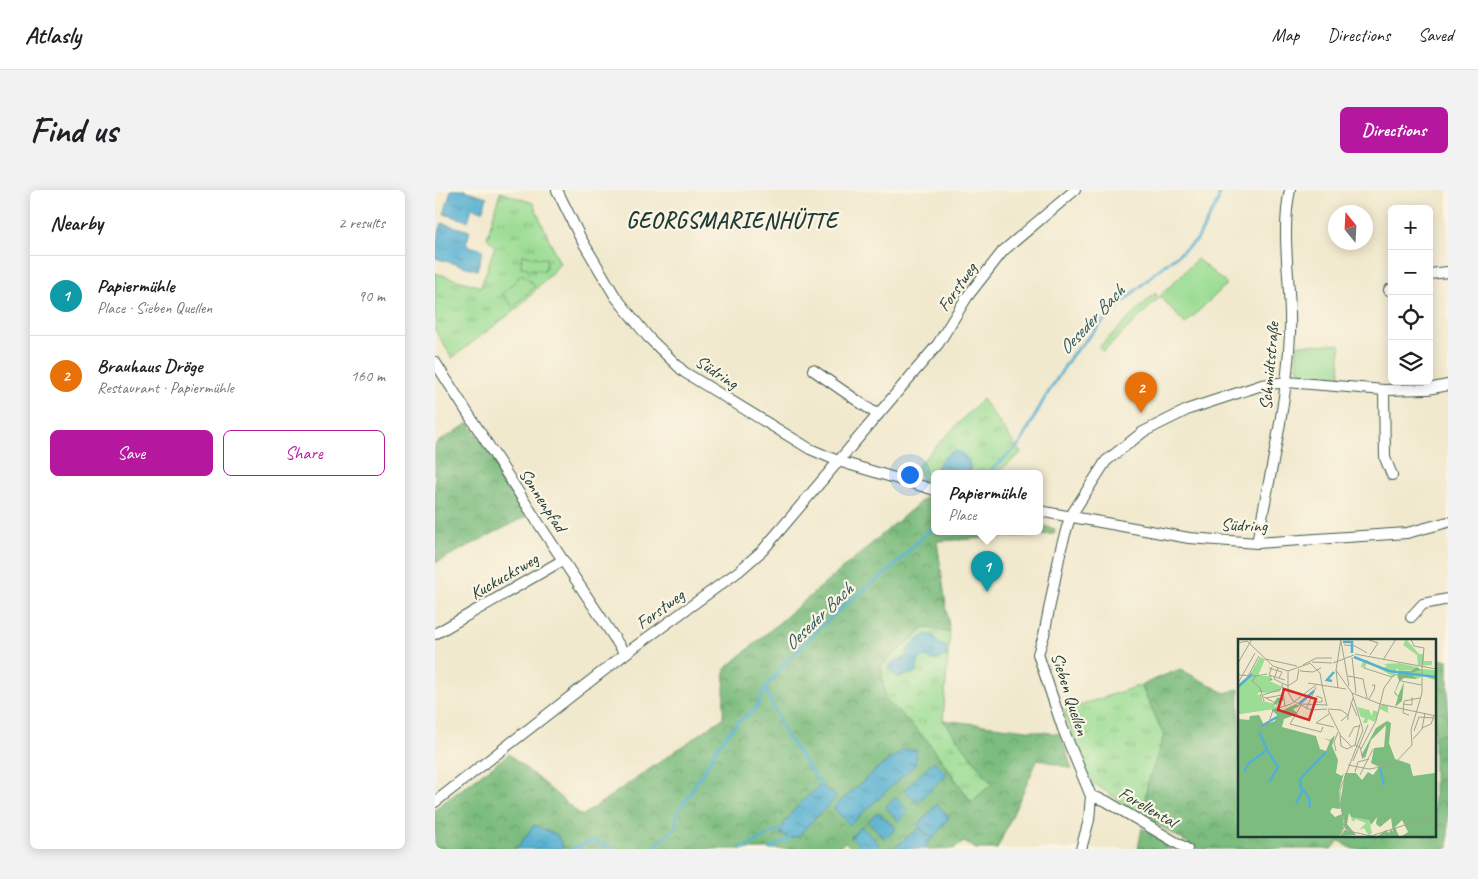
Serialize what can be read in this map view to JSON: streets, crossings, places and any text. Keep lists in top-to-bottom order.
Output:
{
  "streets": {
    "street": [
      "Forstweg",
      "Schmidtstraße",
      "Südring",
      "Sonnenpfad",
      "Kuckucksweg",
      "Sieben Quellen",
      "Forellental"
    ]
  },
  "crossings": [
    ["Forstweg", "Südring"],
    ["Forstweg", "Sonnenpfad"],
    ["Schmidtstraße", "Südring"],
    ["Schmidtstraße", "Sieben Quellen"],
    ["Südring", "Sieben Quellen"],
    ["Sonnenpfad", "Kuckucksweg"],
    ["Sieben Quellen", "Forellental"]
  ],
  "districts": ["GEORGSMARIENHÜTTE"],
  "water": ["Oeseder Bach"],
  "north": "top",
  "page": {
    "header": "Atlasly",
    "nav": ["Map", "Directions", "Saved"],
    "buttons": [
      "Directions",
      ["Save", "Share"]
    ],
    "title": "Find us",
    "heading": ["Nearby", "2 results"],
    "map_buttons": ["+", "−"],
    "list": [
      {
        "mark": "1",
        "name": "Papiermühle",
        "note": "Place · Sieben Quellen",
        "value": "90 m"
      },
      {
        "mark": "2",
        "name": "Brauhaus Dröge",
        "note": "Restaurant · Papiermühle",
        "value": "160 m"
      }
    ],
    "pins": ["2", "1"],
    "popup": ["Papiermühle", "Place"]
  }
}
